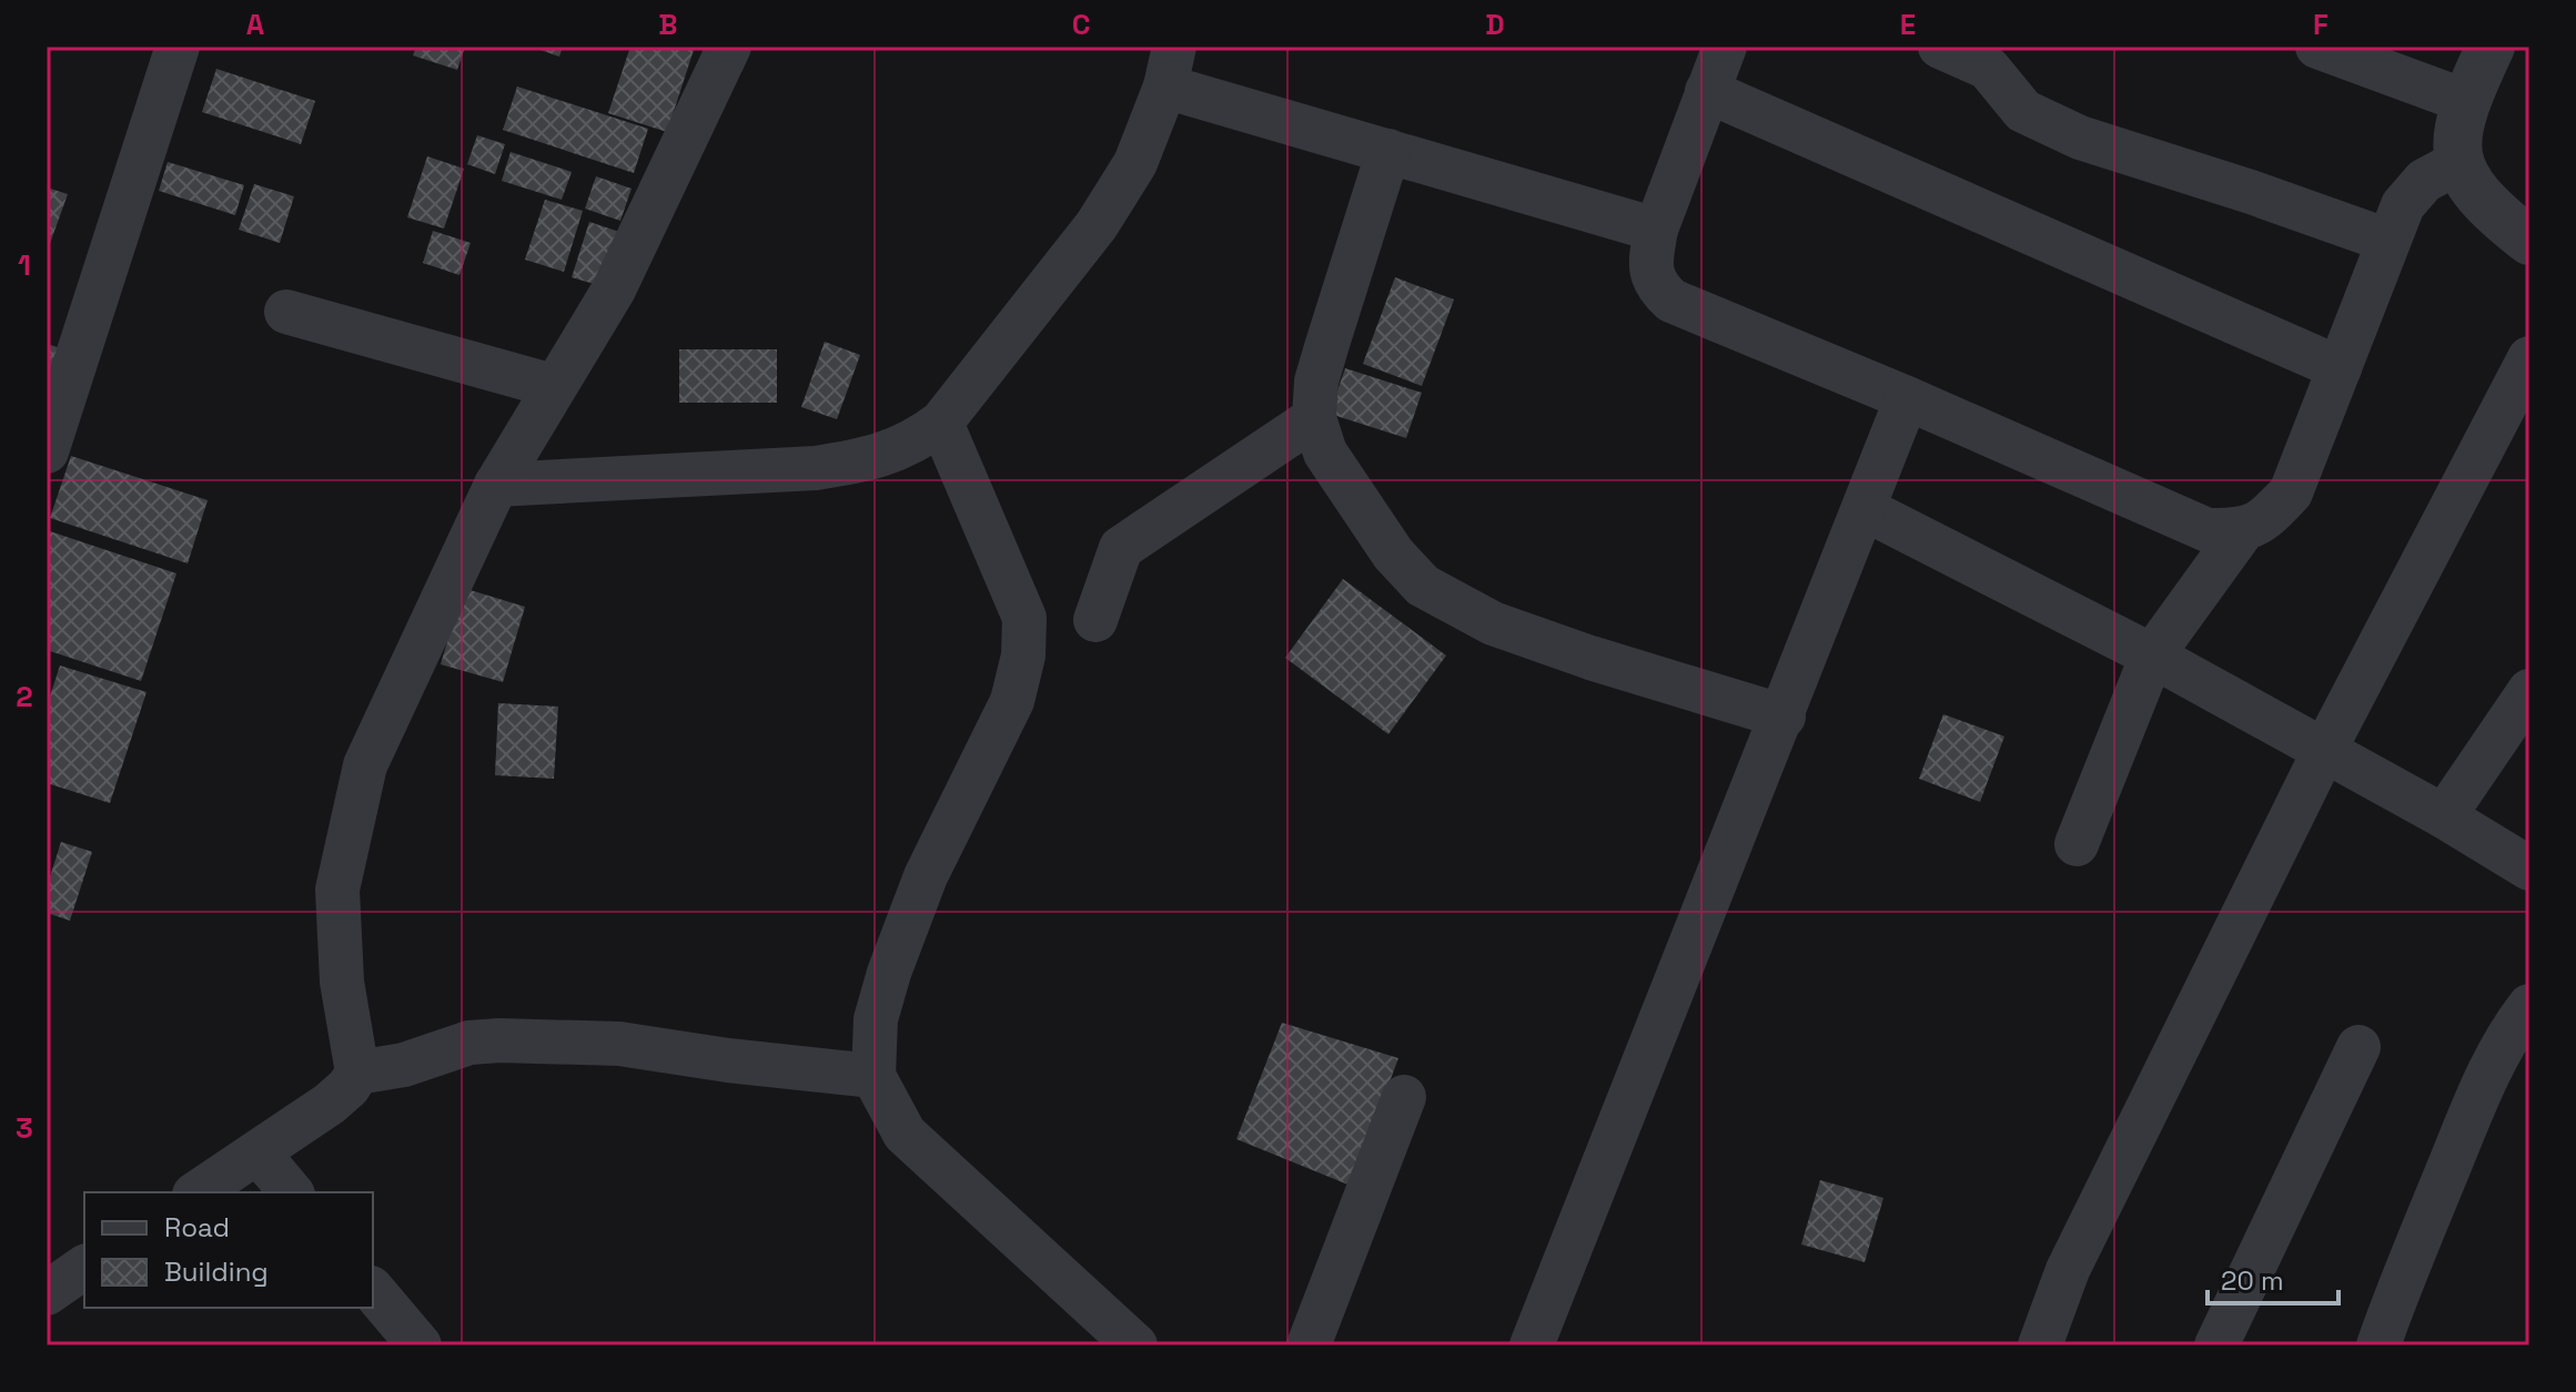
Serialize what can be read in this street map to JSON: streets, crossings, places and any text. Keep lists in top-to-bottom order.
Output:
{
  "legend": ["Road", "Building"],
  "scale_bar": "20 m",
  "grid": {
    "columns": [
      "A",
      "B",
      "C",
      "D",
      "E",
      "F"
    ],
    "rows": ["1", "2", "3"]
  }
}
